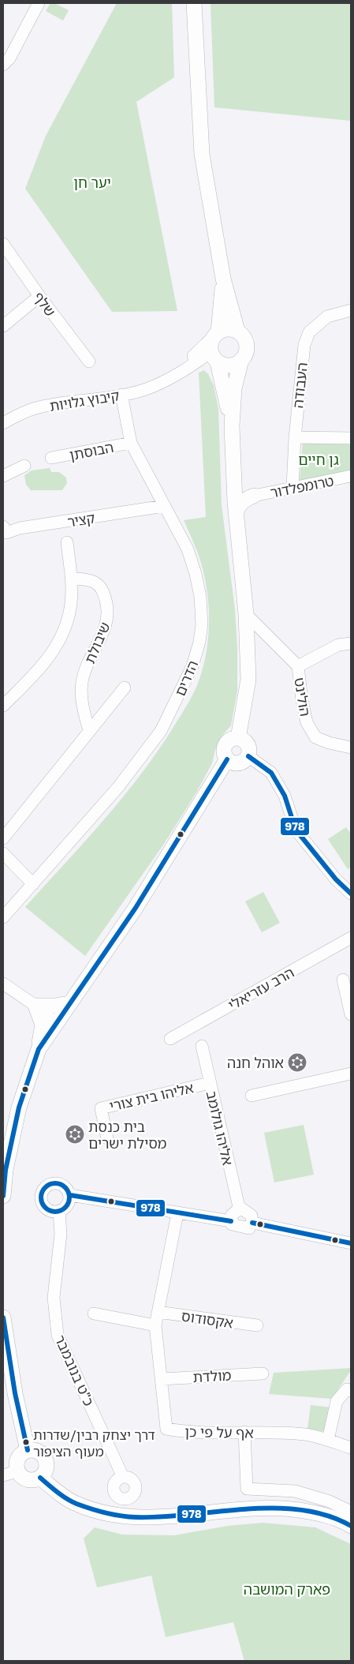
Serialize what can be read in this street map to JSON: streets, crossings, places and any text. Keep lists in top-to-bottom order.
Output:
{
  "streets": {
    "street": [
      "שלף",
      "העבודה",
      "קיבוץ גלויות",
      "הבוסתן",
      "טרומפלדור",
      "קציר",
      "שיבולת",
      "הדרים",
      "הולינט",
      "הרב עזריאלי",
      "אליהו בית צורי",
      "אליהו גולומב",
      "אקסודוס",
      "כ\"ט בנובמבר",
      "מולדת",
      "אף על פי כן"
    ]
  },
  "crossings": [
    ["העבודה", "טרומפלדור"],
    ["קיבוץ גלויות", "הדרים"],
    ["הבוסתן", "הדרים"],
    ["קציר", "הדרים"],
    ["אליהו בית צורי", "אליהו גולומב"],
    ["אקסודוס", "אף על פי כן"],
    ["מולדת", "אף על פי כן"]
  ],
  "parks": ["יער חן", "גן חיים", "פארק המושבה"],
  "places": {
    "synagogue": ["אוהל חנה", "בית כנסת מסילת ישרים"],
    "other": ["דרך יצחק רבין/שדרות מעוף הציפור"]
  },
  "lines": ["transit line 978"]
}
